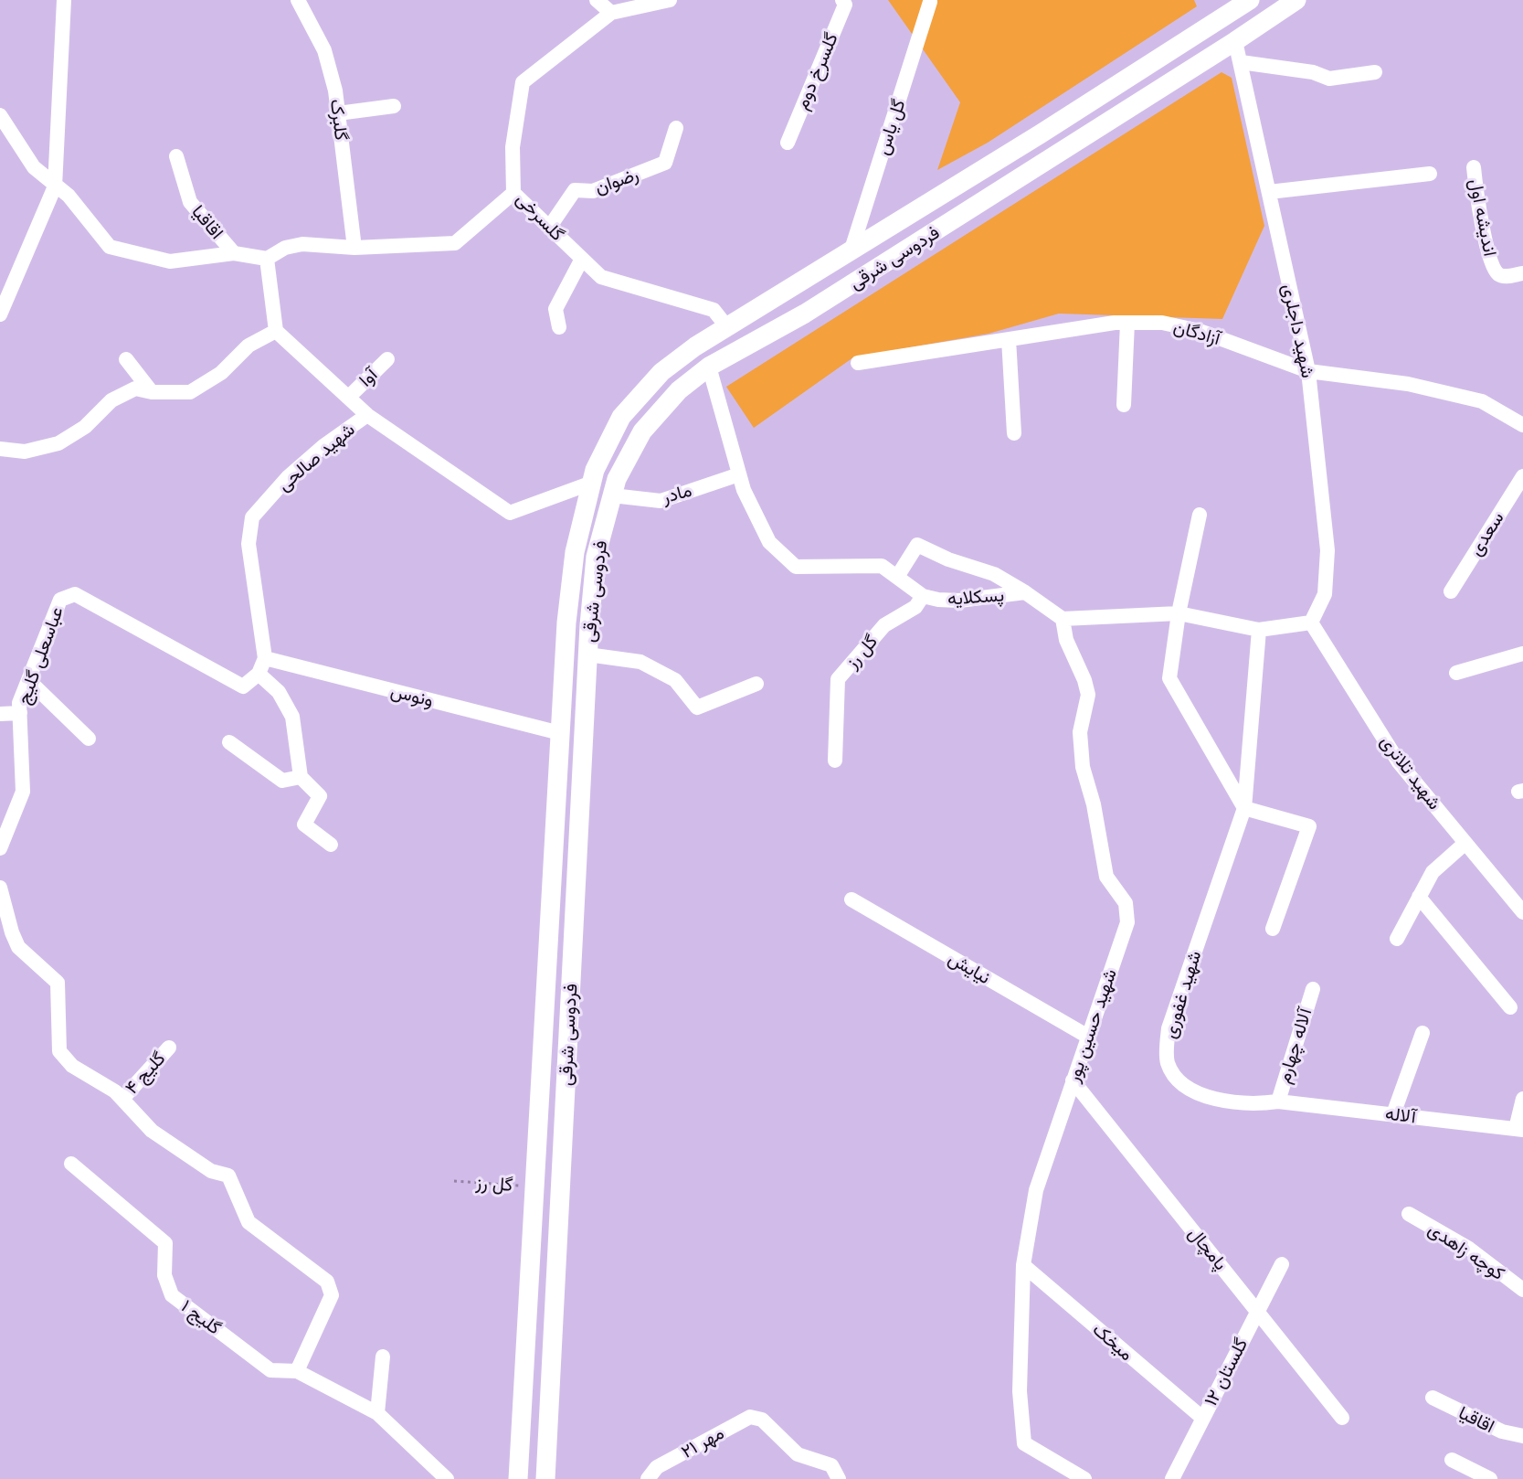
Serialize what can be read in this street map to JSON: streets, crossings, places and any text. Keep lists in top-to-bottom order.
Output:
{
  "streets": {
    "main road": ["فردوسی شرقی"],
    "street": [
      "گلسرخ دوم",
      "گلبرک",
      "گل یاس",
      "رضوان",
      "گلسرخی",
      "اندیشه اول",
      "اقاقیا",
      "شهید داجلری",
      "آزادگان",
      "آوا",
      "شهید صالحی",
      "مادر",
      "سعدی",
      "پسکلایه",
      "گل رز",
      "عباسعلی گلیج",
      "ونوس",
      "شهید تلاتری",
      "نیایش",
      "شهید غفوری",
      "شهید حسین پور",
      "آلاله چهارم",
      "گلیج ۴",
      "آلاله",
      "پامچال",
      "کوچه زاهدی",
      "گلیج ۱",
      "میخک",
      "گلستان ۱۲",
      "مهر ۲۱"
    ]
  },
  "crossings": [
    ["گل یاس", "فردوسی شرقی"],
    ["رضوان", "گلسرخی"],
    ["گلسرخی", "فردوسی شرقی"],
    ["فردوسی شرقی", "شهید داجلری"],
    ["فردوسی شرقی", "شهید صالحی"],
    ["فردوسی شرقی", "مادر"],
    ["فردوسی شرقی", "پسکلایه"],
    ["فردوسی شرقی", "گل رز"],
    ["فردوسی شرقی", "ونوس"],
    ["شهید داجلری", "آزادگان"],
    ["شهید داجلری", "شهید تلاتری"],
    ["آوا", "شهید صالحی"],
    ["شهید صالحی", "ونوس"],
    ["مادر", "پسکلایه"],
    ["پسکلایه", "گل رز"],
    ["پسکلایه", "شهید حسین پور"],
    ["نیایش", "شهید حسین پور"],
    ["شهید غفوری", "آلاله چهارم"],
    ["شهید غفوری", "آلاله"],
    ["شهید حسین پور", "پامچال"],
    ["شهید حسین پور", "میخک"],
    ["آلاله چهارم", "آلاله"],
    ["پامچال", "گلستان ۱۲"],
    ["میخک", "گلستان ۱۲"]
  ]
}
